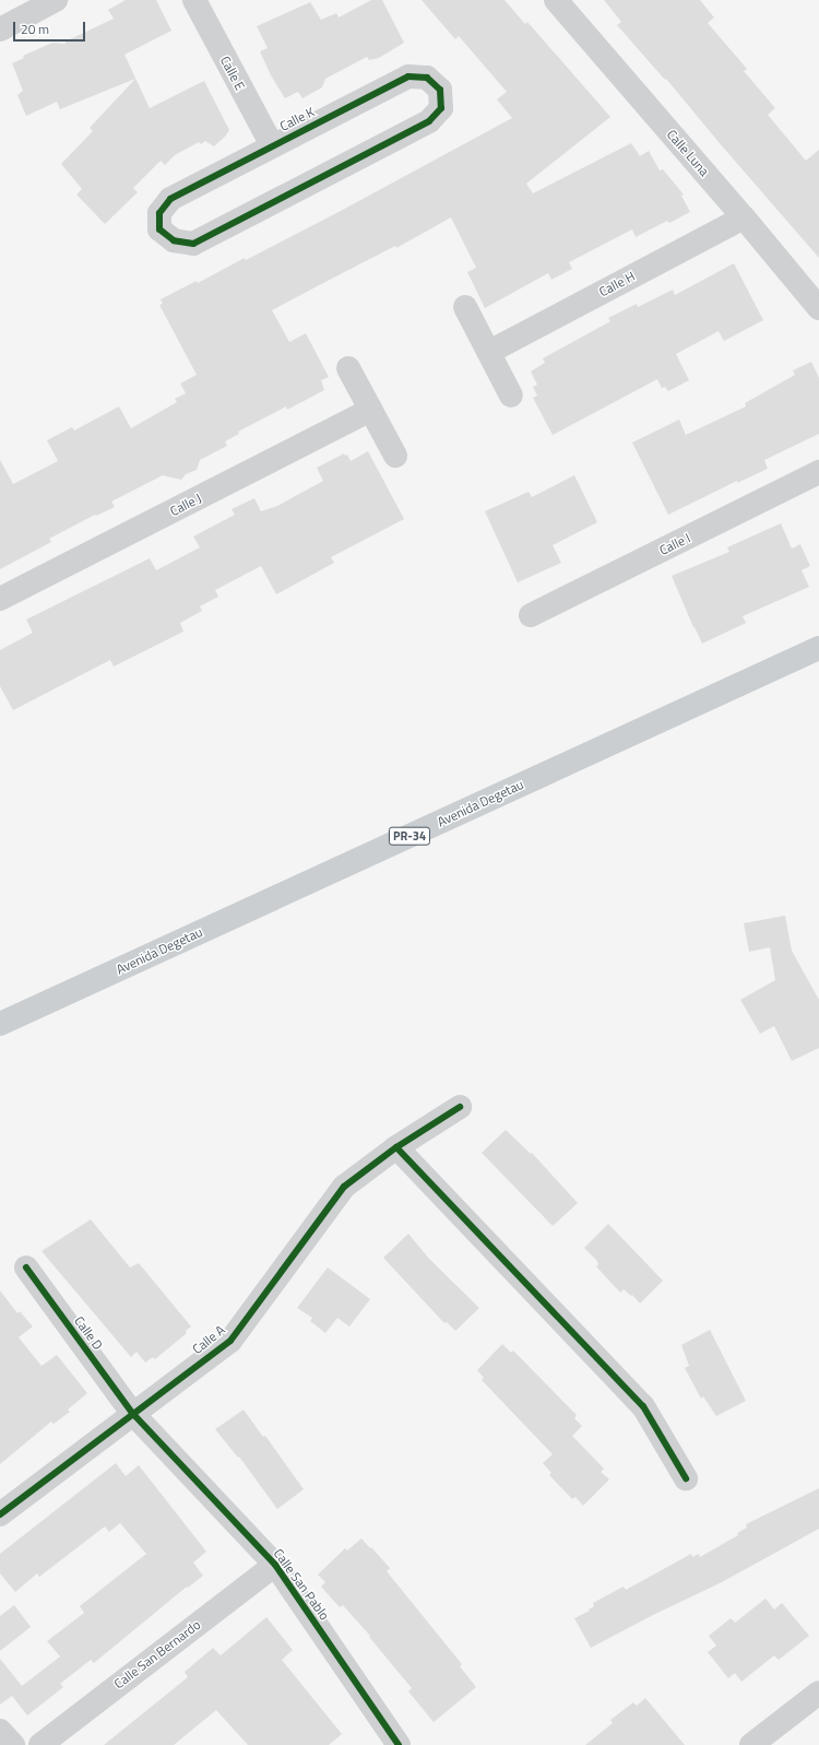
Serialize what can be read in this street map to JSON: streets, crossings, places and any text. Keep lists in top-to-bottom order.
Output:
{
  "streets": {
    "main road": ["Avenida Degetau", "PR-34"],
    "street": [
      "Calle E",
      "Calle K",
      "Calle Luna",
      "Calle H",
      "Calle J",
      "Calle I",
      "Calle D",
      "Calle A",
      "Calle San Pablo",
      "Calle San Bernardo"
    ]
  },
  "crossings": [
    ["Calle E", "Calle K"],
    ["Calle Luna", "Calle H"],
    ["Calle D", "Calle A"],
    ["Calle D", "Calle San Pablo"],
    ["Calle A", "Calle San Pablo"],
    ["Calle San Pablo", "Calle San Bernardo"]
  ],
  "scale_bar": "20 m"
}
